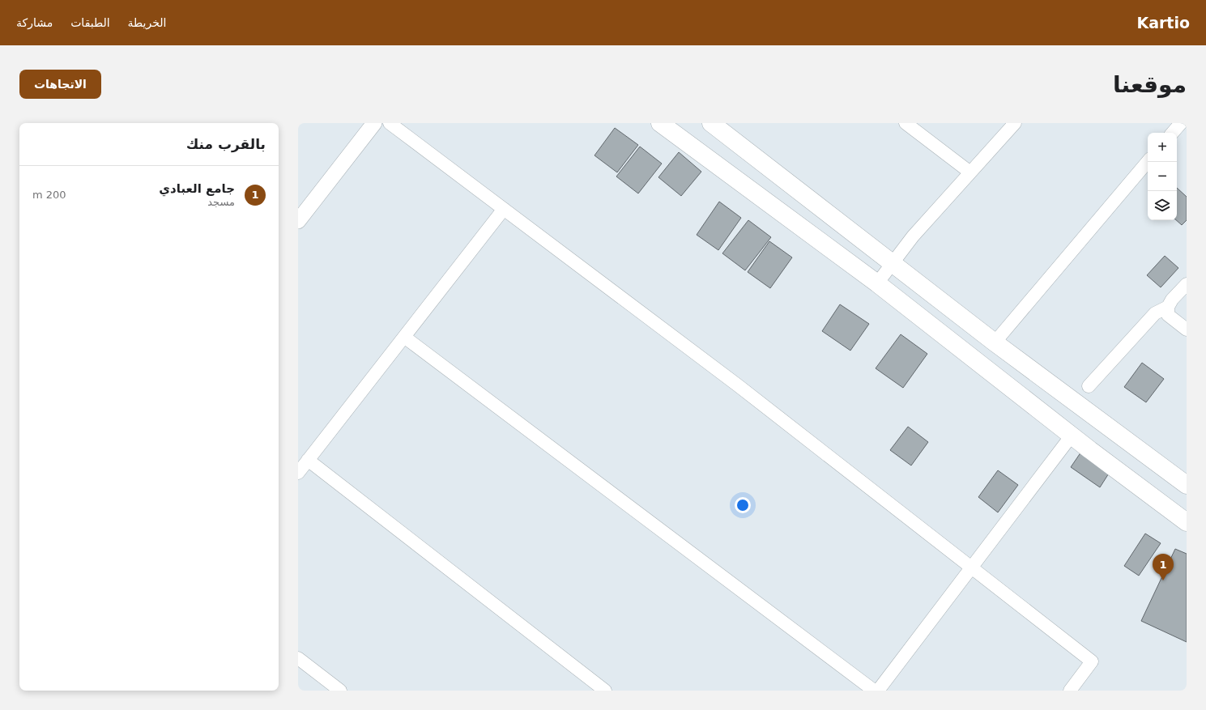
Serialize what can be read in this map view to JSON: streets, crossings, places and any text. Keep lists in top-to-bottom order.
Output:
{
  "page": {
    "header": "Kartio",
    "nav": ["الخريطة", "الطبقات", "مشاركة"],
    "buttons": "الاتجاهات",
    "title": "موقعنا",
    "heading": "بالقرب منك",
    "map_buttons": ["+", "−"],
    "list": [
      {
        "mark": "1",
        "name": "جامع العبادي",
        "note": "مسجد",
        "value": "200 m"
      }
    ],
    "pins": "1"
  }
}
